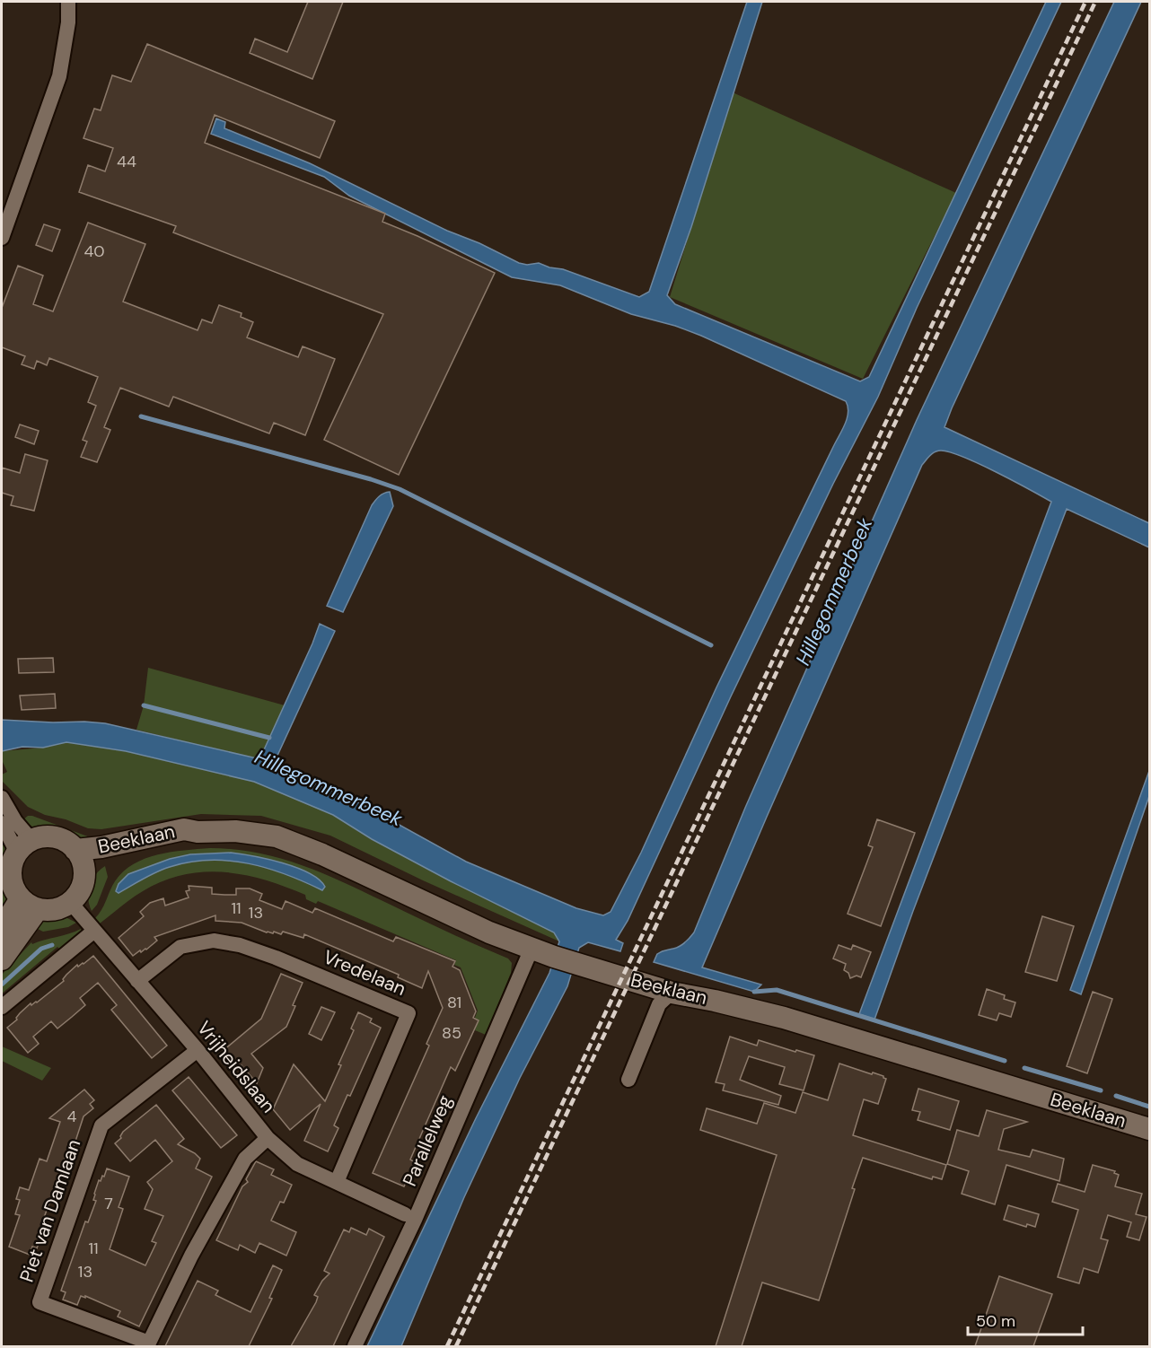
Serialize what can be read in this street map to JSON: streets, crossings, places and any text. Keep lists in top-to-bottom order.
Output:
{
  "streets": {
    "main road": ["Beeklaan"],
    "street": [
      "Vredelaan",
      "Vrijheidslaan",
      "Parallelweg",
      "Piet van Damlaan"
    ]
  },
  "crossings": [
    ["Beeklaan", "Vrijheidslaan"],
    ["Beeklaan", "Parallelweg"],
    ["Vredelaan", "Vrijheidslaan"],
    ["Vrijheidslaan", "Piet van Damlaan"]
  ],
  "water": ["Hillegommerbeek"],
  "house_numbers": [
    "44",
    "40",
    "11",
    "13",
    "81",
    "85",
    "4",
    "7",
    "11",
    "13"
  ],
  "scale_bar": "50 m"
}
